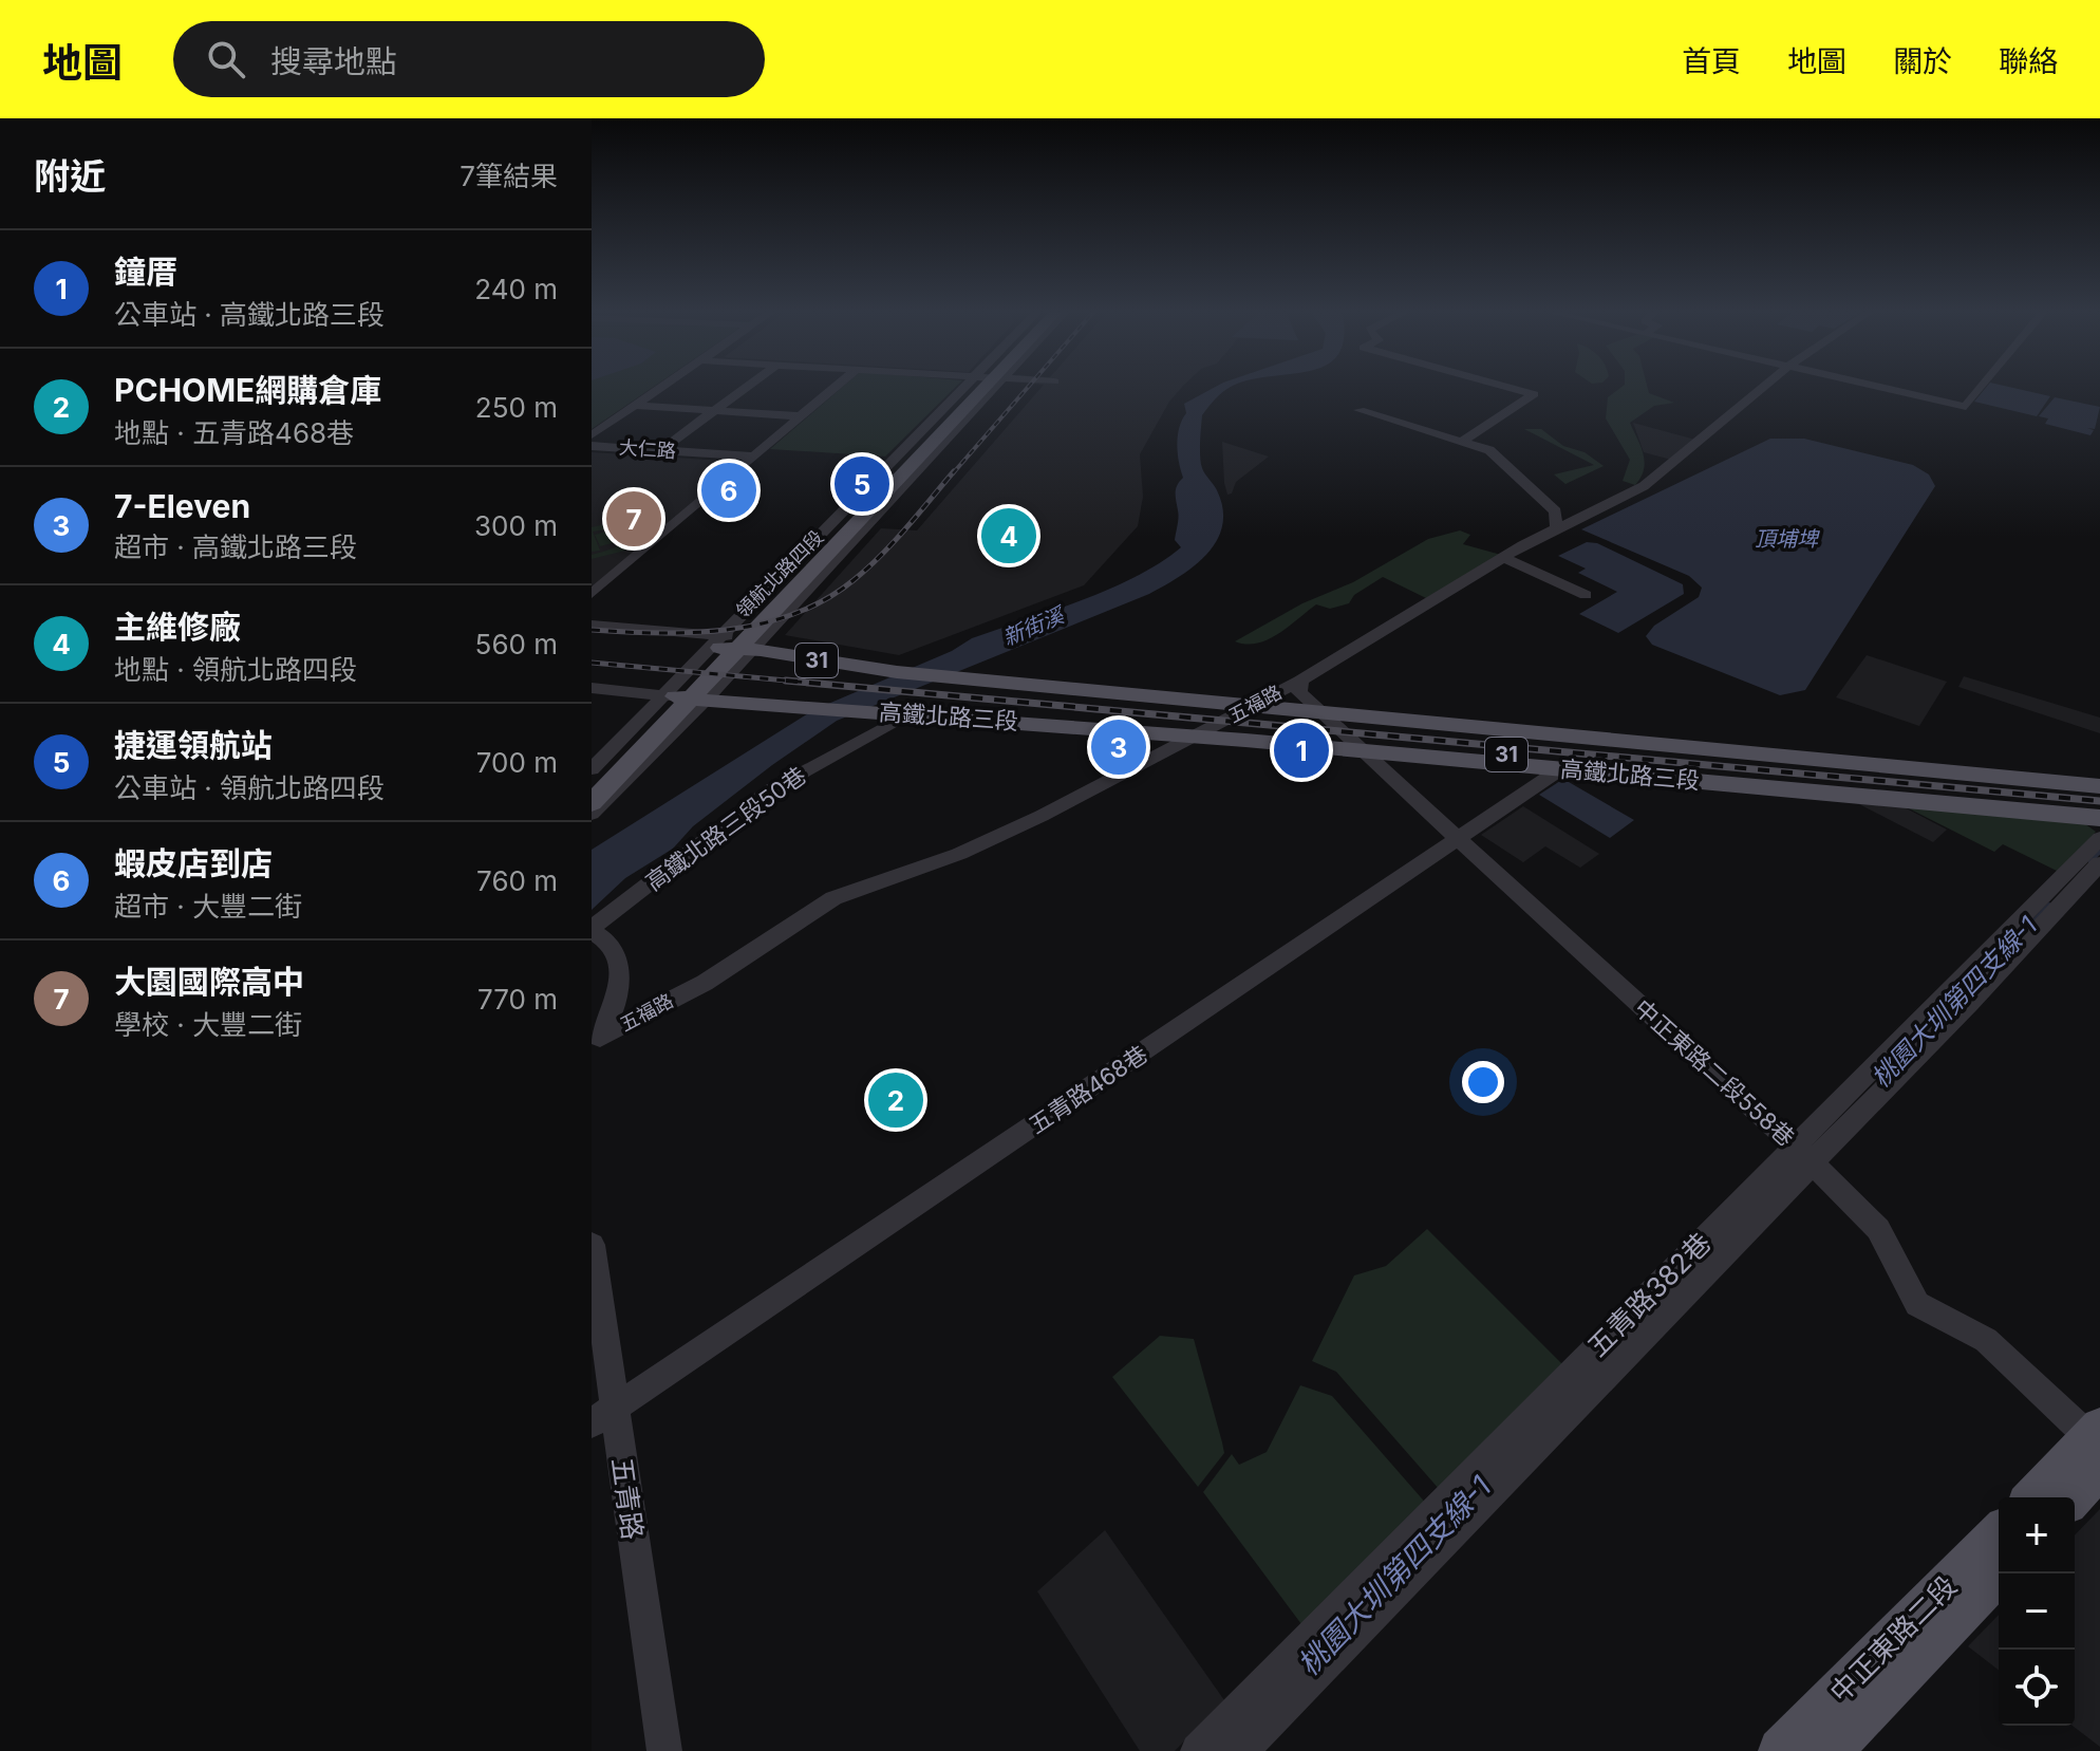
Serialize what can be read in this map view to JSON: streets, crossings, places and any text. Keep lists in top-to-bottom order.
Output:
{
  "streets": {
    "main road": [
      "領航北路四段",
      "31",
      "高鐵北路三段",
      "中正東路二段"
    ],
    "street": [
      "大仁路",
      "五福路",
      "高鐵北路三段50巷",
      "中正東路二段558巷",
      "五青路468巷",
      "五青路382巷",
      "五青路"
    ]
  },
  "crossings": [
    ["領航北路四段", "高鐵北路三段"],
    ["五福路", "高鐵北路三段"],
    ["高鐵北路三段", "高鐵北路三段50巷"],
    ["高鐵北路三段", "中正東路二段558巷"],
    ["高鐵北路三段", "五青路468巷"],
    ["中正東路二段558巷", "五青路468巷"],
    ["中正東路二段558巷", "五青路382巷"],
    ["五青路468巷", "五青路"]
  ],
  "water": ["頂埔埤", "新街溪", "桃園大圳第四支線-1"],
  "page": {
    "header": "地圖",
    "search": "搜尋地點",
    "nav": [
      "首頁",
      "地圖",
      "關於",
      "聯絡"
    ],
    "heading": ["附近", "7筆結果"],
    "list": [
      {
        "mark": "1",
        "name": "鐘厝",
        "note": "公車站 · 高鐵北路三段",
        "value": "240 m"
      },
      {
        "mark": "2",
        "name": "PCHOME網購倉庫",
        "note": "地點 · 五青路468巷",
        "value": "250 m"
      },
      {
        "mark": "3",
        "name": "7-Eleven",
        "note": "超市 · 高鐵北路三段",
        "value": "300 m"
      },
      {
        "mark": "4",
        "name": "主維修廠",
        "note": "地點 · 領航北路四段",
        "value": "560 m"
      },
      {
        "mark": "5",
        "name": "捷運領航站",
        "note": "公車站 · 領航北路四段",
        "value": "700 m"
      },
      {
        "mark": "6",
        "name": "蝦皮店到店",
        "note": "超市 · 大豐二街",
        "value": "760 m"
      },
      {
        "mark": "7",
        "name": "大園國際高中",
        "note": "學校 · 大豐二街",
        "value": "770 m"
      }
    ],
    "pins": [
      "5",
      "6",
      "7",
      "4",
      "3",
      "1",
      "2"
    ],
    "map_buttons": ["+", "−"]
  }
}
